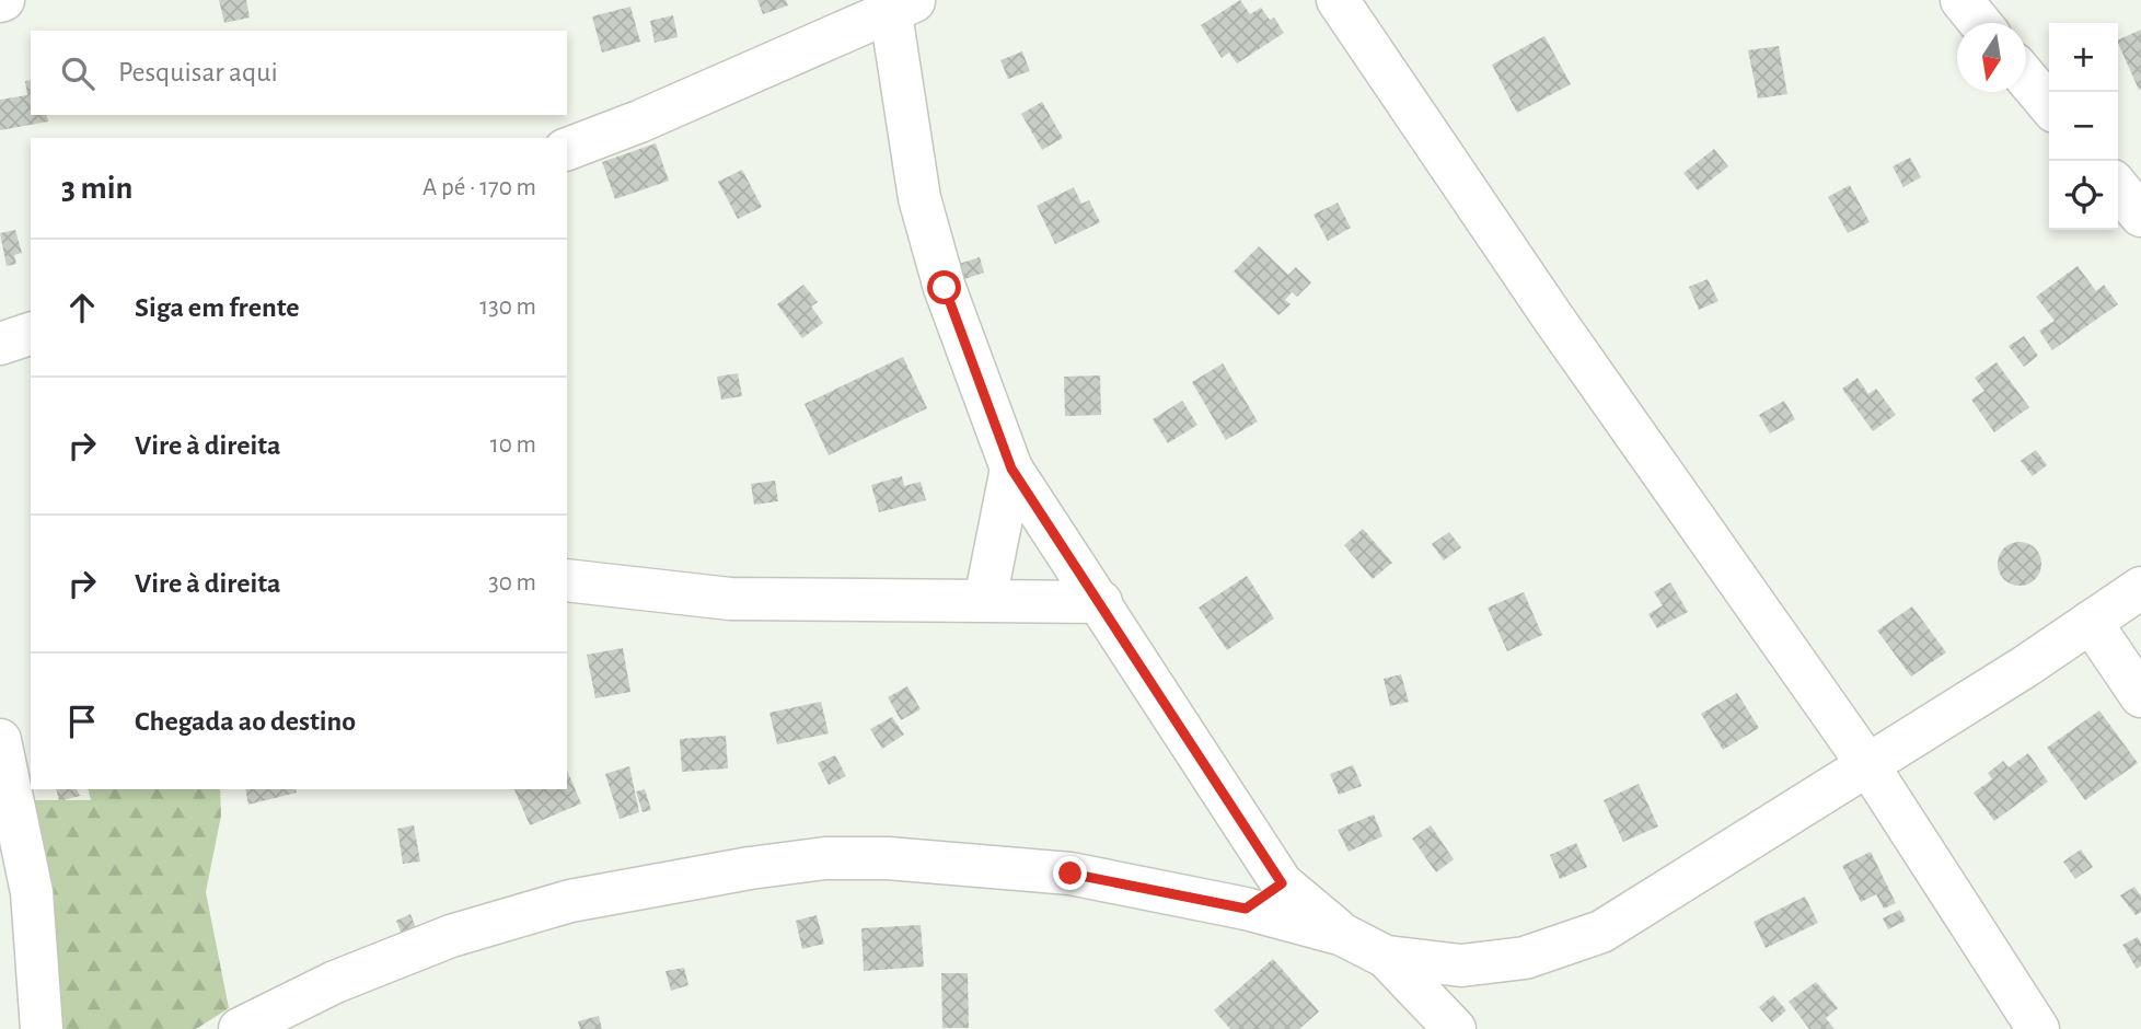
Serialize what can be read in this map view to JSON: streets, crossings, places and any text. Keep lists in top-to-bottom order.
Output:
{
  "north": "bottom",
  "page": {
    "map_buttons": ["+", "−"],
    "search": "Pesquisar aqui",
    "heading": ["3 min", "A pé · 170 m"],
    "list": [
      ["Siga em frente", "130 m"],
      ["Vire à direita", "10 m"],
      ["Vire à direita", "30 m"],
      "Chegada ao destino"
    ]
  }
}
